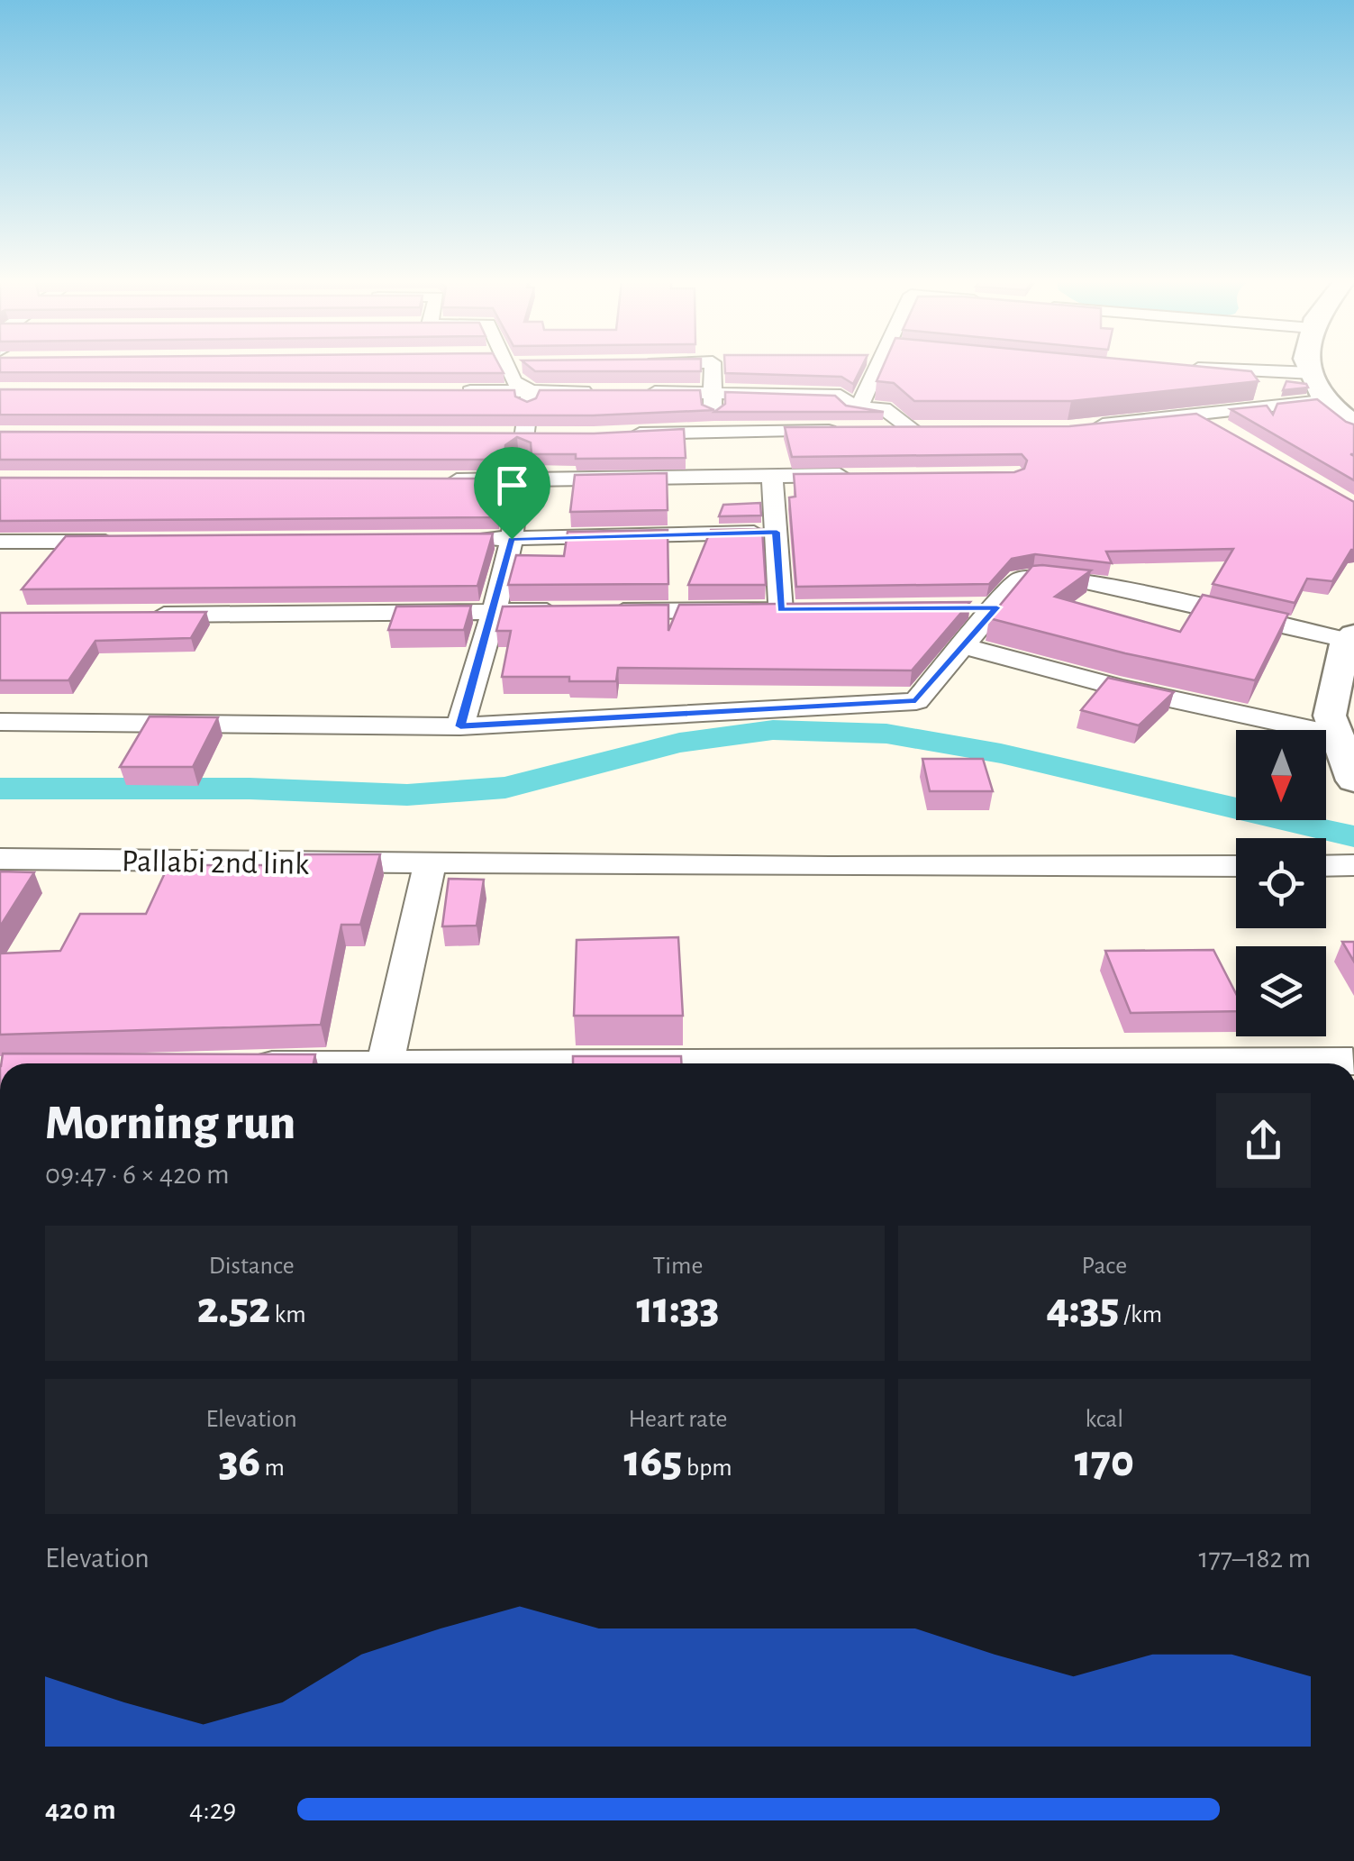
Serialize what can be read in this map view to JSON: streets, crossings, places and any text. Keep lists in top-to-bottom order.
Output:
{
  "streets": {
    "street": ["Pallabi 2nd link"]
  },
  "north": "bottom",
  "page": {
    "heading": ["Morning run", "09:47 · 6 × 420 m"],
    "stats": [
      ["Distance", "2.52 km"],
      ["Time", "11:33"],
      ["Pace", "4:35 /km"],
      ["Elevation", "36 m"],
      ["Heart rate", "165 bpm"],
      ["kcal", "170"]
    ],
    "chart": ["Elevation", "177–182 m"],
    "list": [
      {
        "name": "420 m",
        "note": "4:29"
      }
    ]
  }
}
